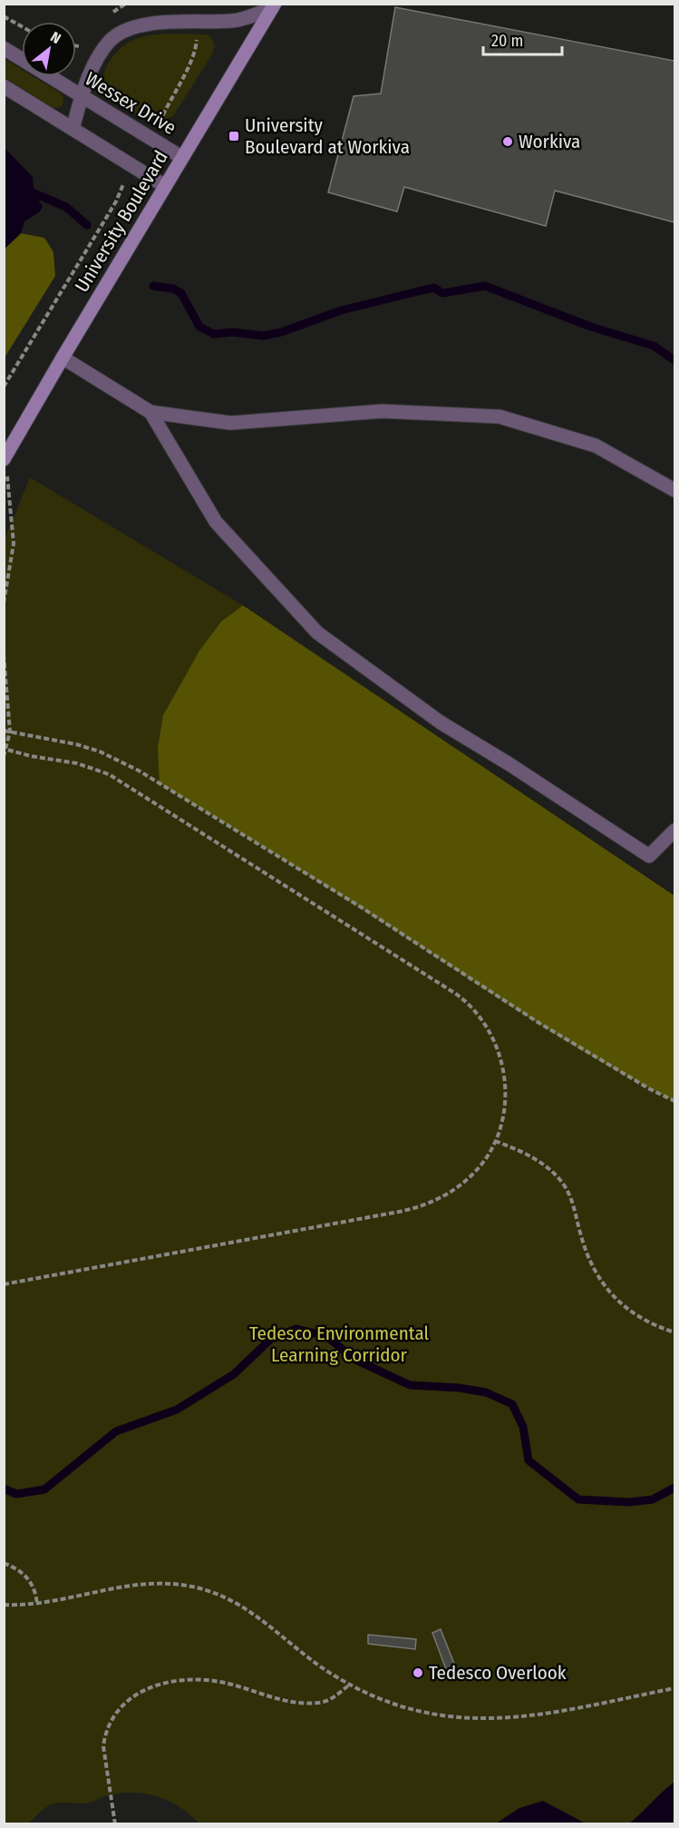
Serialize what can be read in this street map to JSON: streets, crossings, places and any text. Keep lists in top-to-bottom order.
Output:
{
  "streets": {
    "street": ["University Boulevard"],
    "lane": ["Wessex Drive"]
  },
  "crossings": [
    ["Wessex Drive", "University Boulevard"]
  ],
  "parks": ["Tedesco Environmental Learning Corridor"],
  "places": {
    "transit": ["University Boulevard at Workiva"],
    "other": ["Workiva", "Tedesco Overlook"]
  },
  "scale_bar": "20 m",
  "north": "top right"
}
